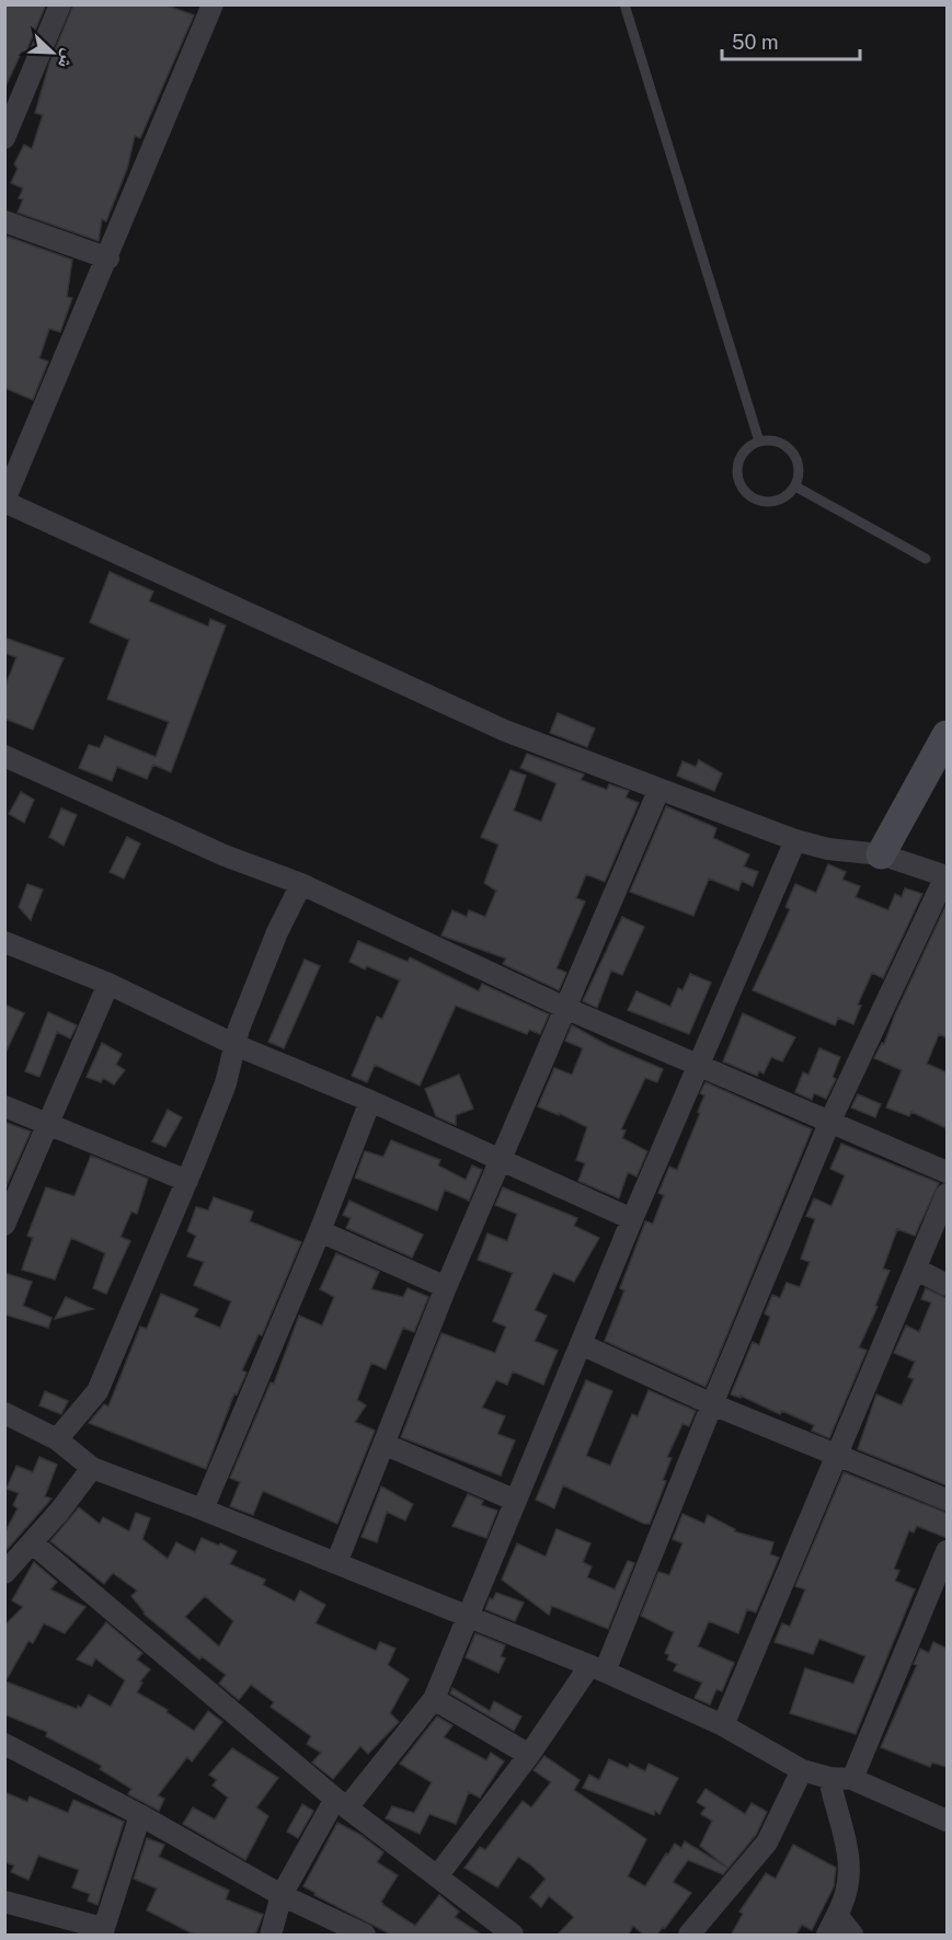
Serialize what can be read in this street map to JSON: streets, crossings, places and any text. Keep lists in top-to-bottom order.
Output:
{
  "scale_bar": "50 m",
  "north": "bottom right"
}
